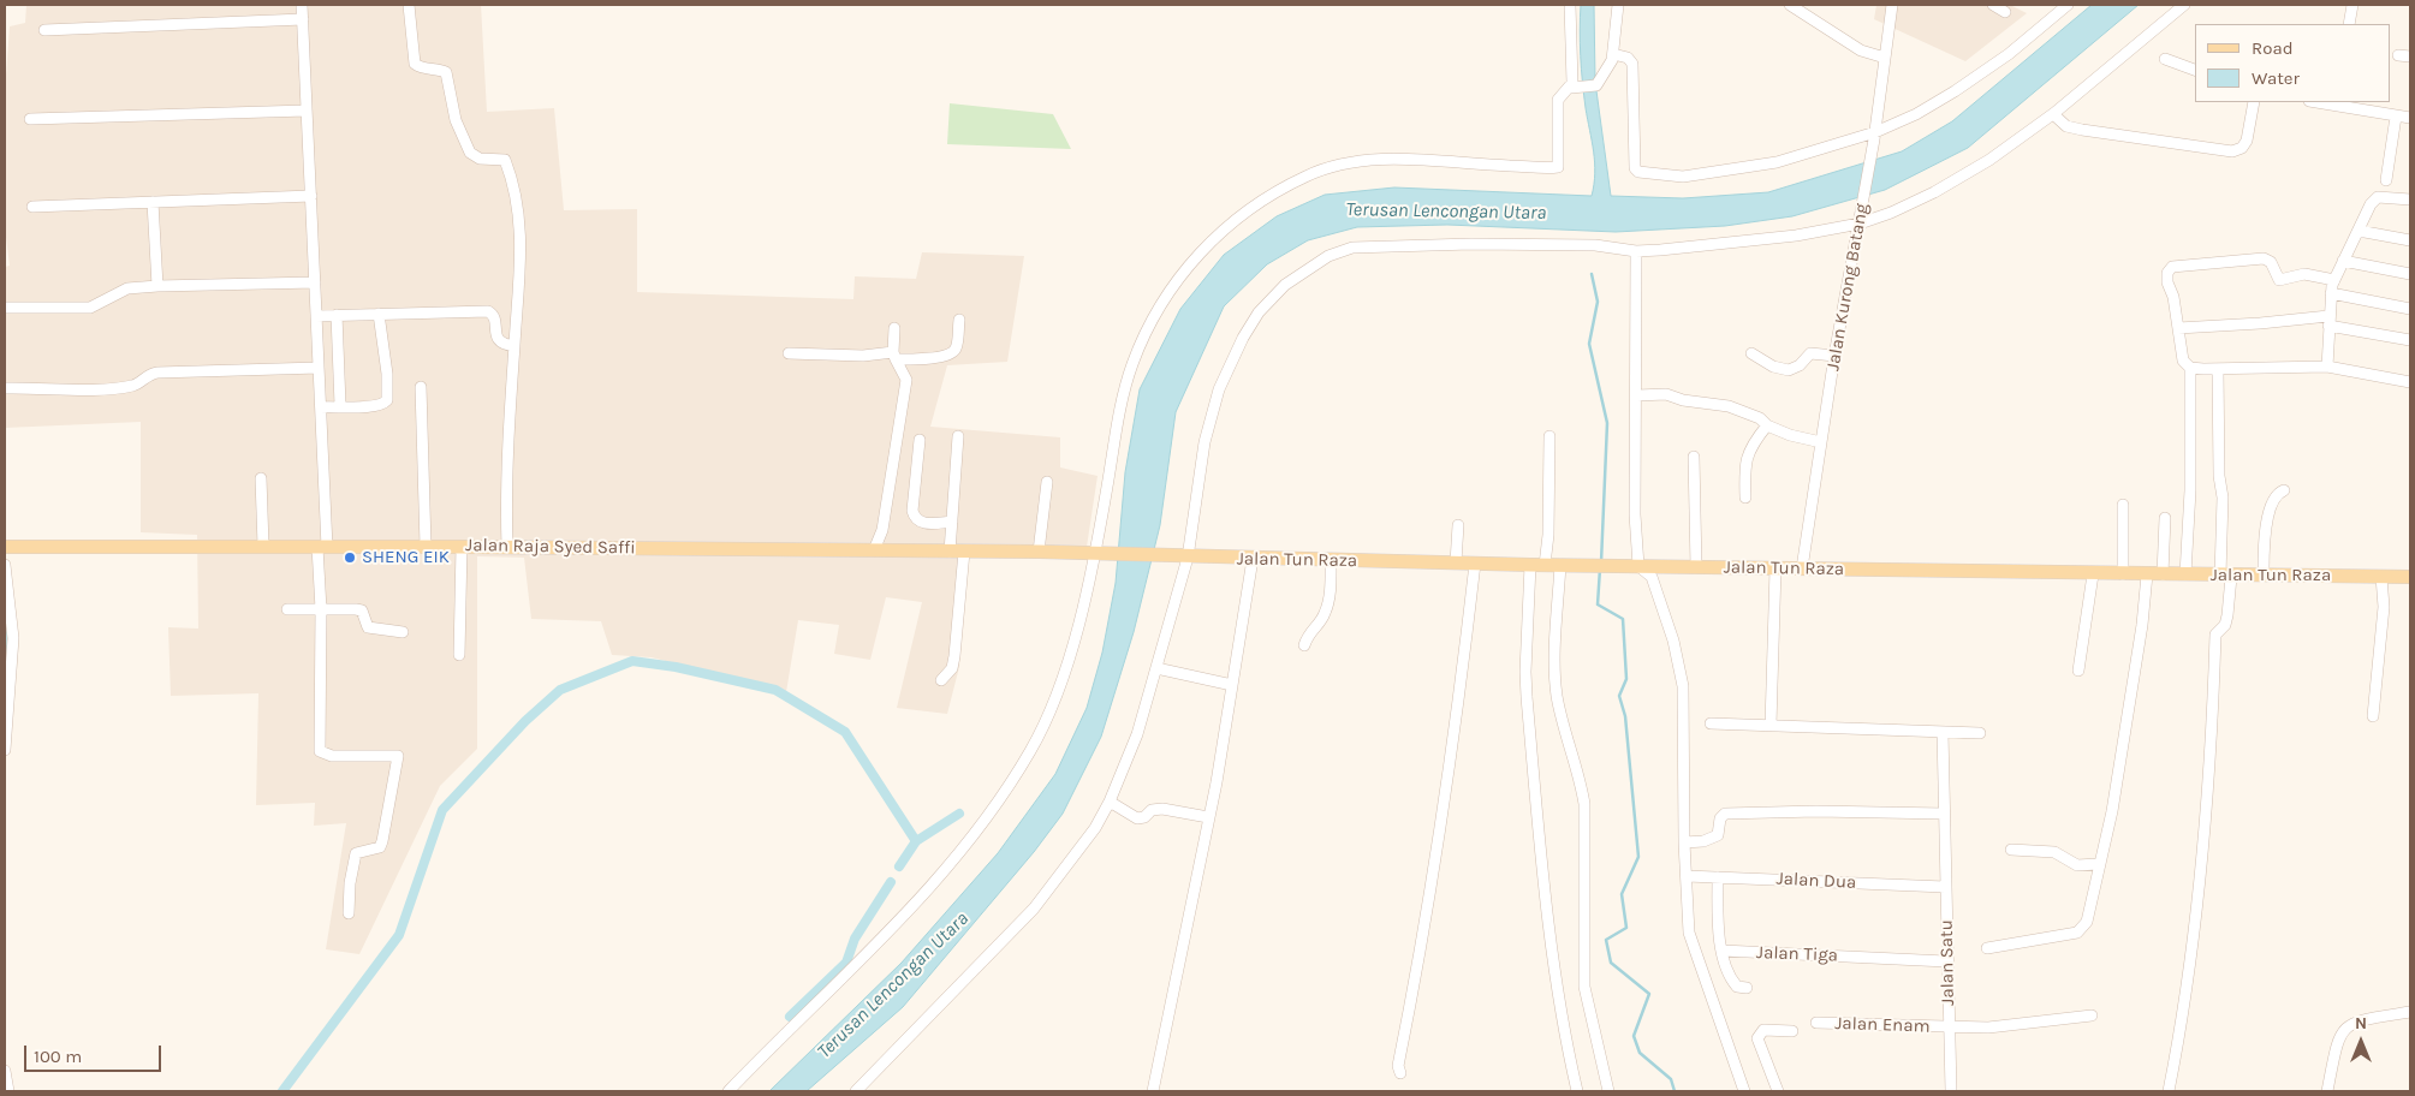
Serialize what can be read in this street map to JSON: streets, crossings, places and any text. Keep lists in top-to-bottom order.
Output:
{
  "streets": {
    "main road": ["Jalan Raja Syed Saffi", "Jalan Tun Raza"],
    "street": [
      "Jalan Kurong Batang",
      "Jalan Dua",
      "Jalan Tiga",
      "Jalan Satu",
      "Jalan Enam"
    ]
  },
  "crossings": [
    ["Jalan Kurong Batang", "Jalan Tun Raza"],
    ["Jalan Raja Syed Saffi", "Jalan Tun Raza"],
    ["Jalan Dua", "Jalan Satu"],
    ["Jalan Tiga", "Jalan Satu"],
    ["Jalan Satu", "Jalan Enam"]
  ],
  "water": ["Terusan Lencongan Utara"],
  "places": ["SHENG EIK"],
  "legend": ["Road", "Water"],
  "scale_bar": "100 m",
  "north": "top"
}
